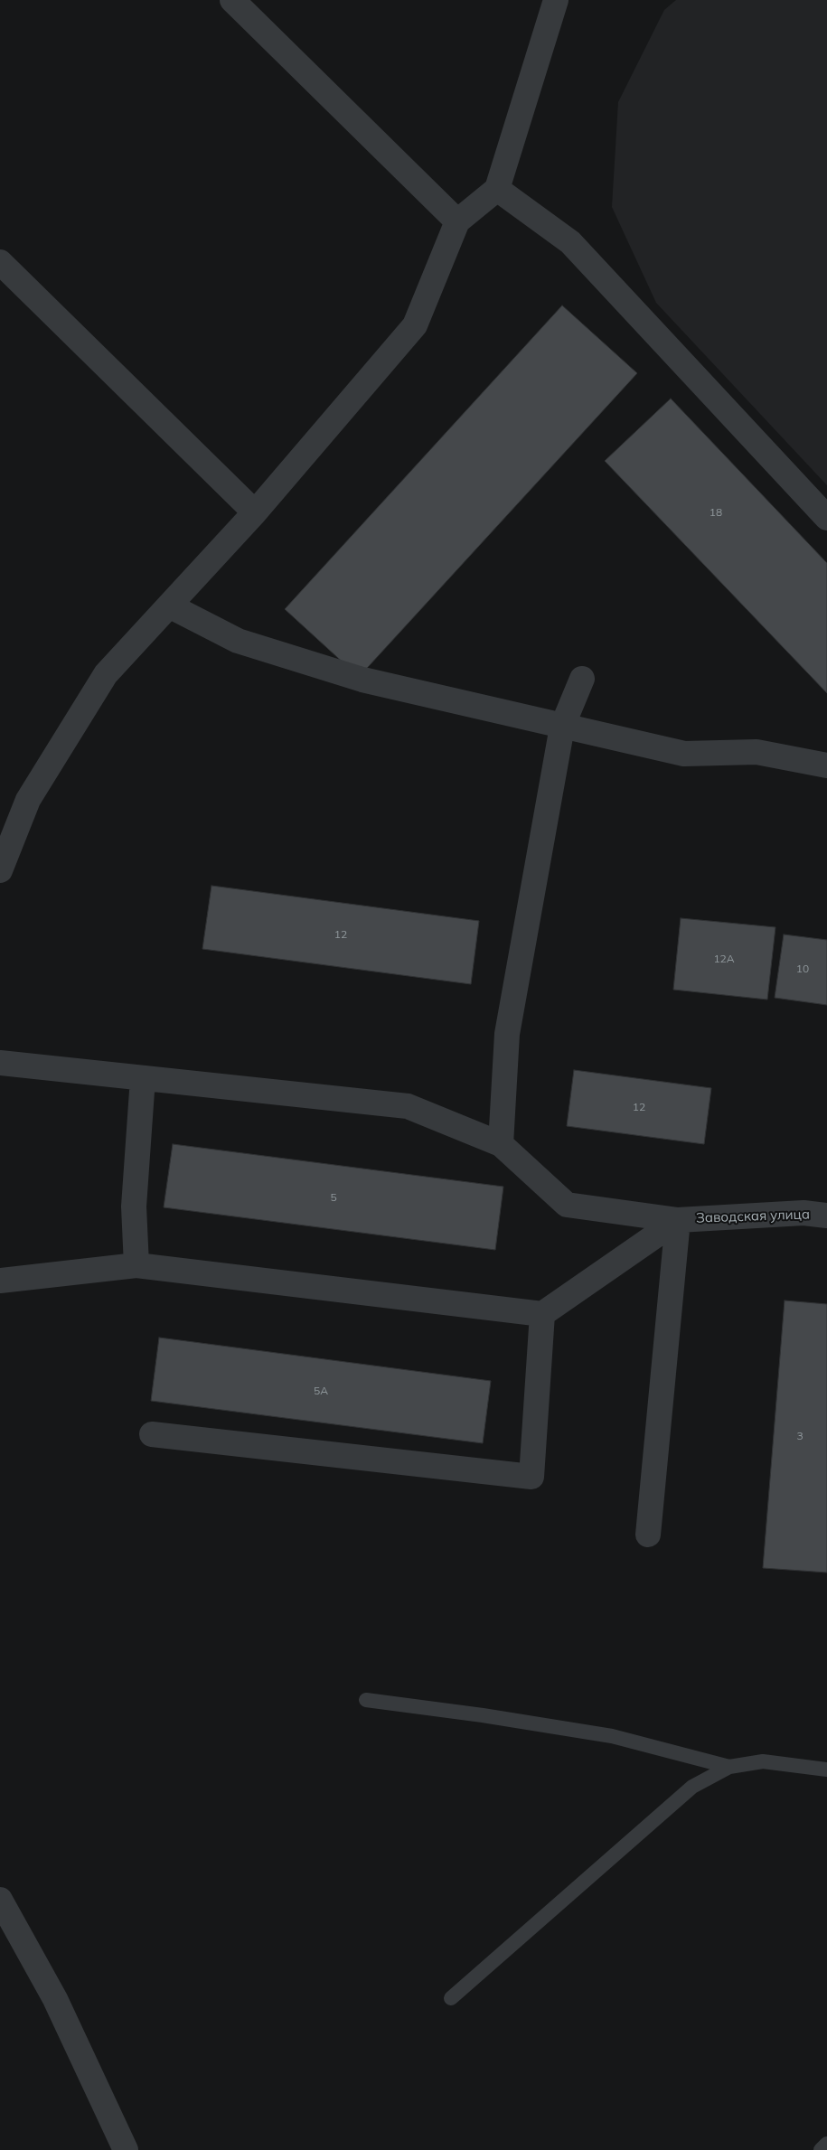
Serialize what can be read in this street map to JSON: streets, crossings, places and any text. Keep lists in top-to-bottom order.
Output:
{
  "streets": {
    "street": ["Заводская улица"]
  },
  "house_numbers": [
    "18",
    "12",
    "12А",
    "10",
    "12",
    "5",
    "5А",
    "3"
  ]
}
